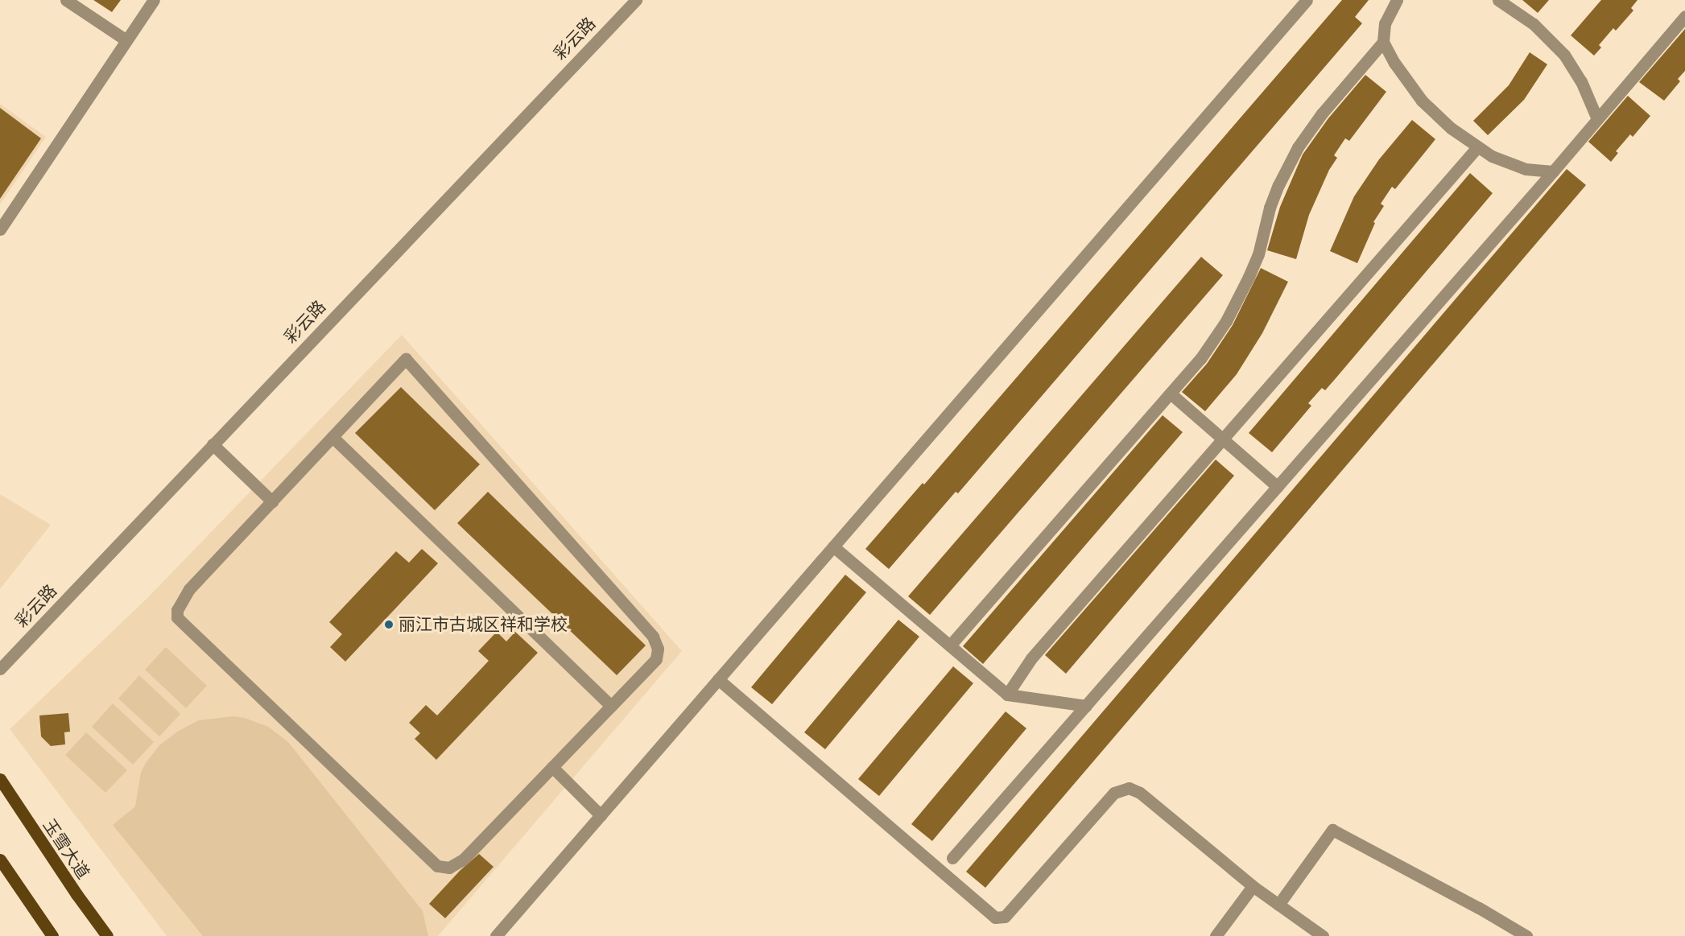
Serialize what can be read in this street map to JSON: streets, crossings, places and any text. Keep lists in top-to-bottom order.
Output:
{
  "streets": {
    "main road": ["玉雪大道"],
    "street": ["彩云路"]
  },
  "places": ["丽江市古城区祥和学校"]
}
